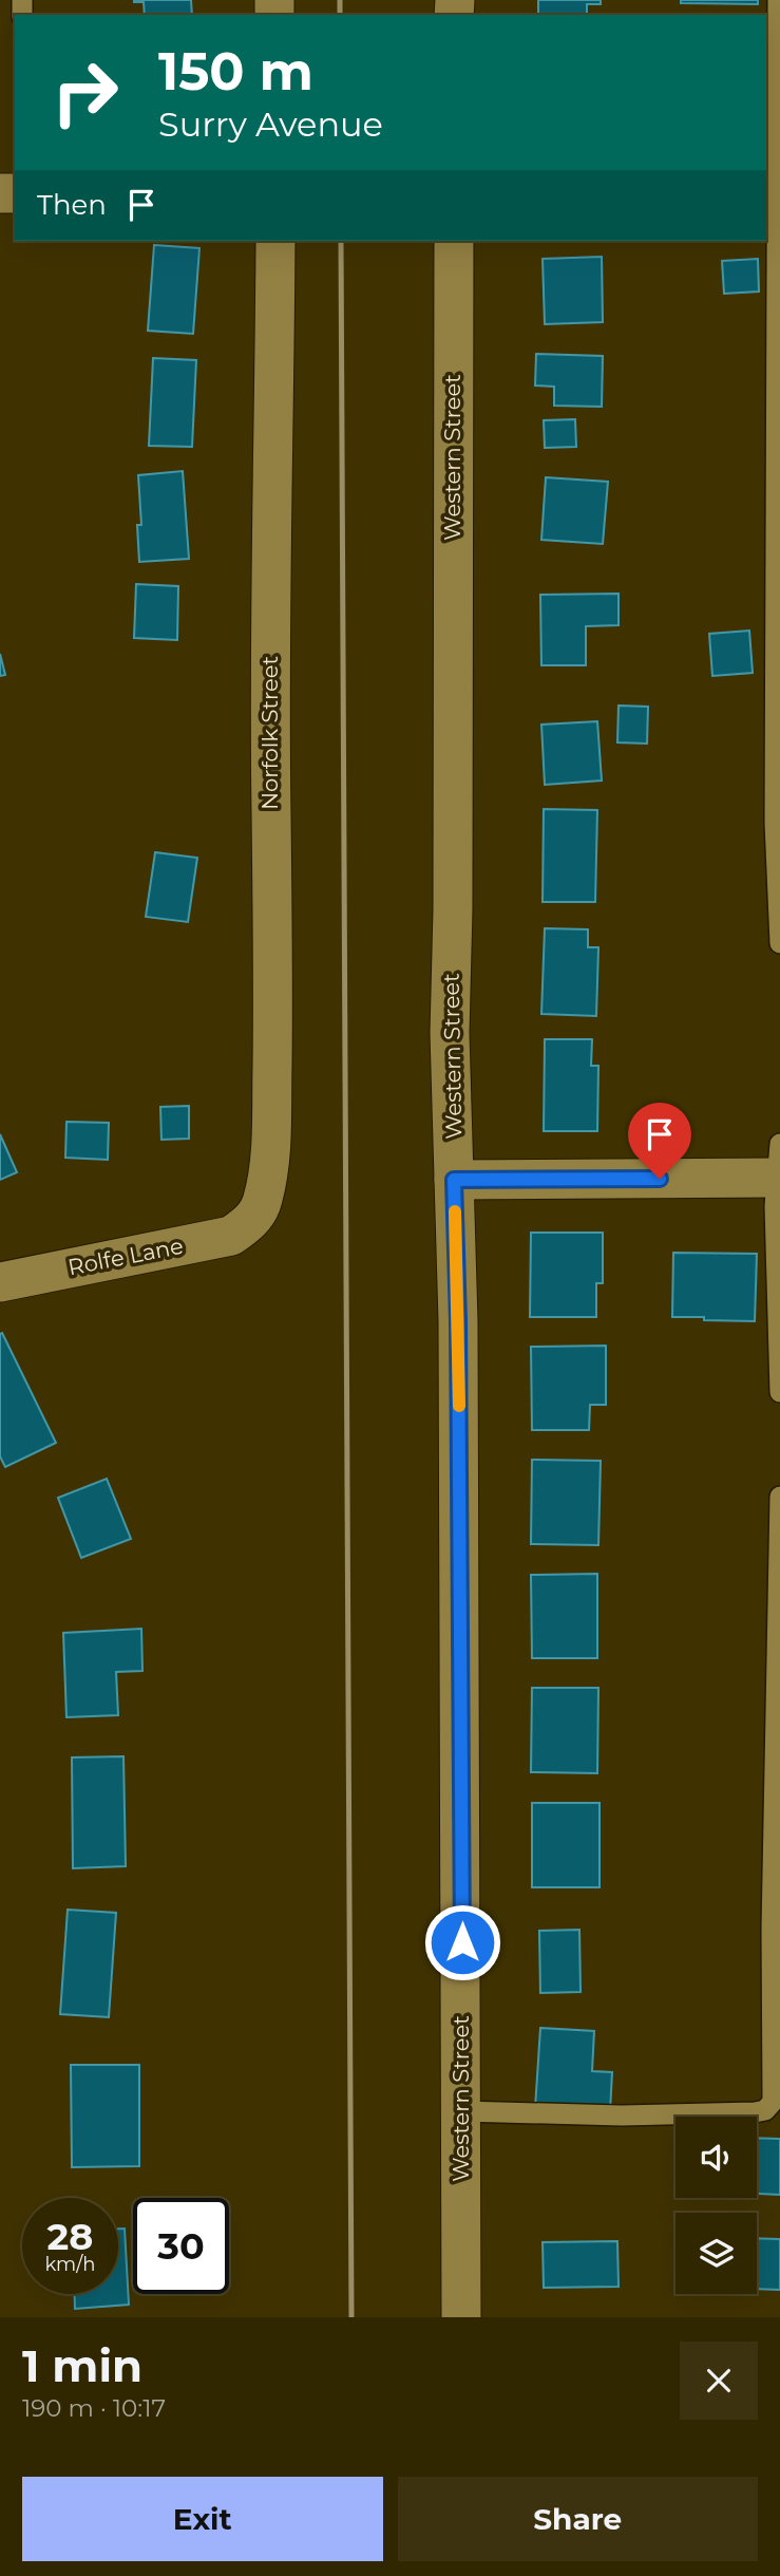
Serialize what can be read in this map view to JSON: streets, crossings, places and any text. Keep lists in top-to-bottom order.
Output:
{
  "streets": {
    "street": ["Western Street", "Norfolk Street", "Rolfe Lane"]
  },
  "crossings": [
    ["Norfolk Street", "Rolfe Lane"]
  ],
  "page": {
    "turn": ["150 m", "Surry Avenue"],
    "then": "Then",
    "speed": "28 km/h",
    "limit": "30",
    "heading": ["1 min", "190 m · 10:17"],
    "buttons": ["Exit", "Share"]
  }
}
